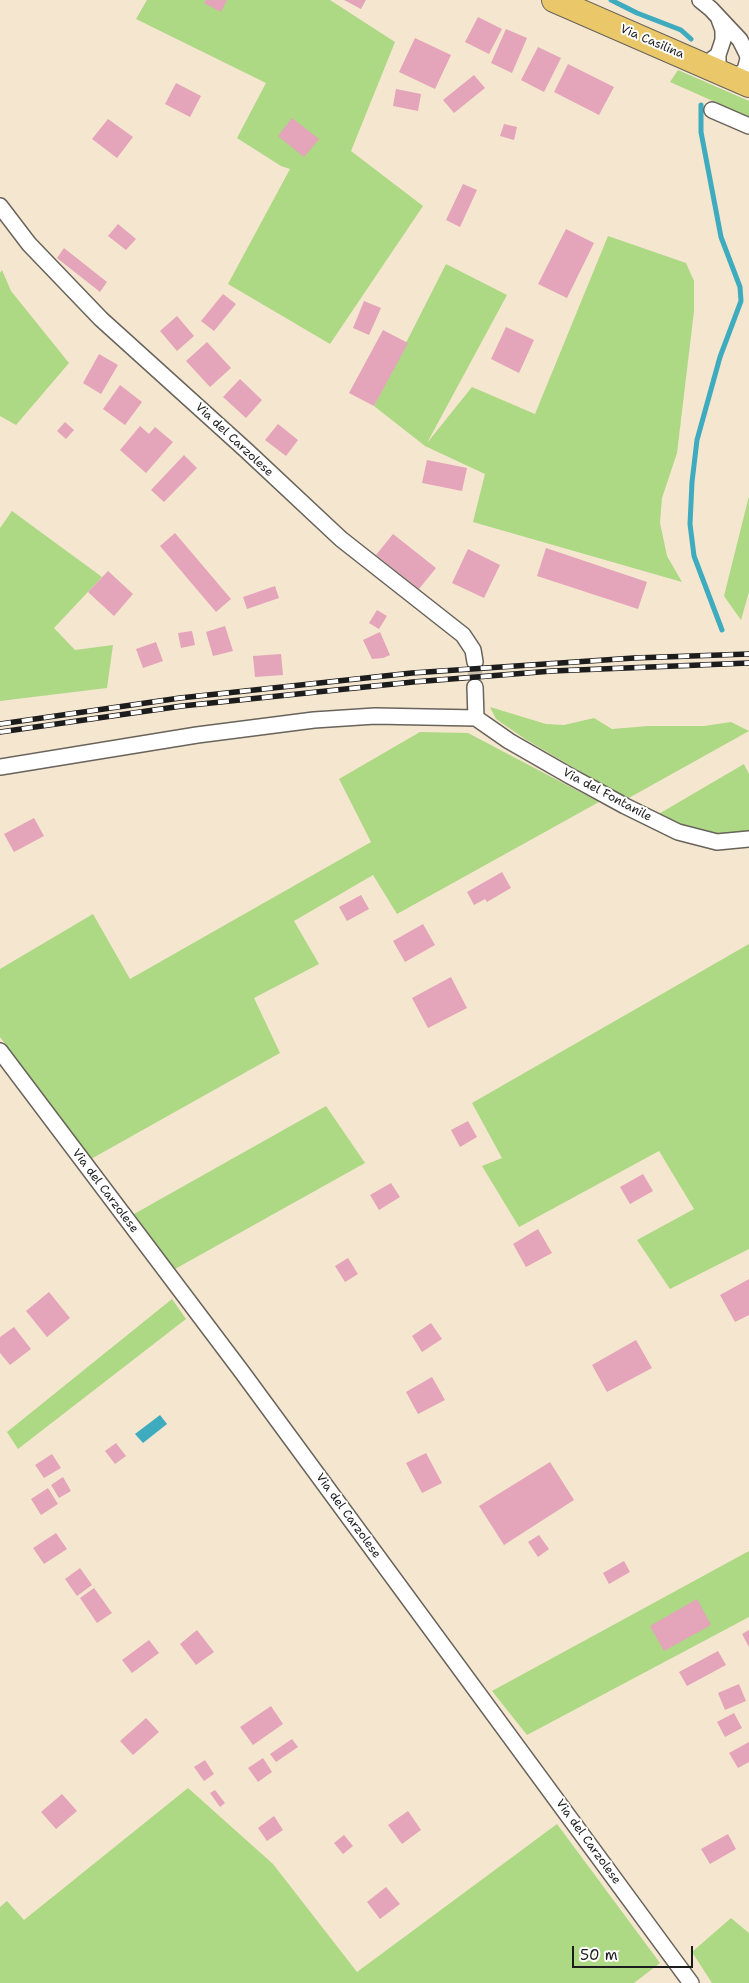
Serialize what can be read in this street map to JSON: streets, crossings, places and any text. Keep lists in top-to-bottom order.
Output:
{
  "streets": {
    "main road": ["Via Casilina"],
    "street": ["Via del Carzolese", "Via del Fontanile"]
  },
  "scale_bar": "50 m"
}
